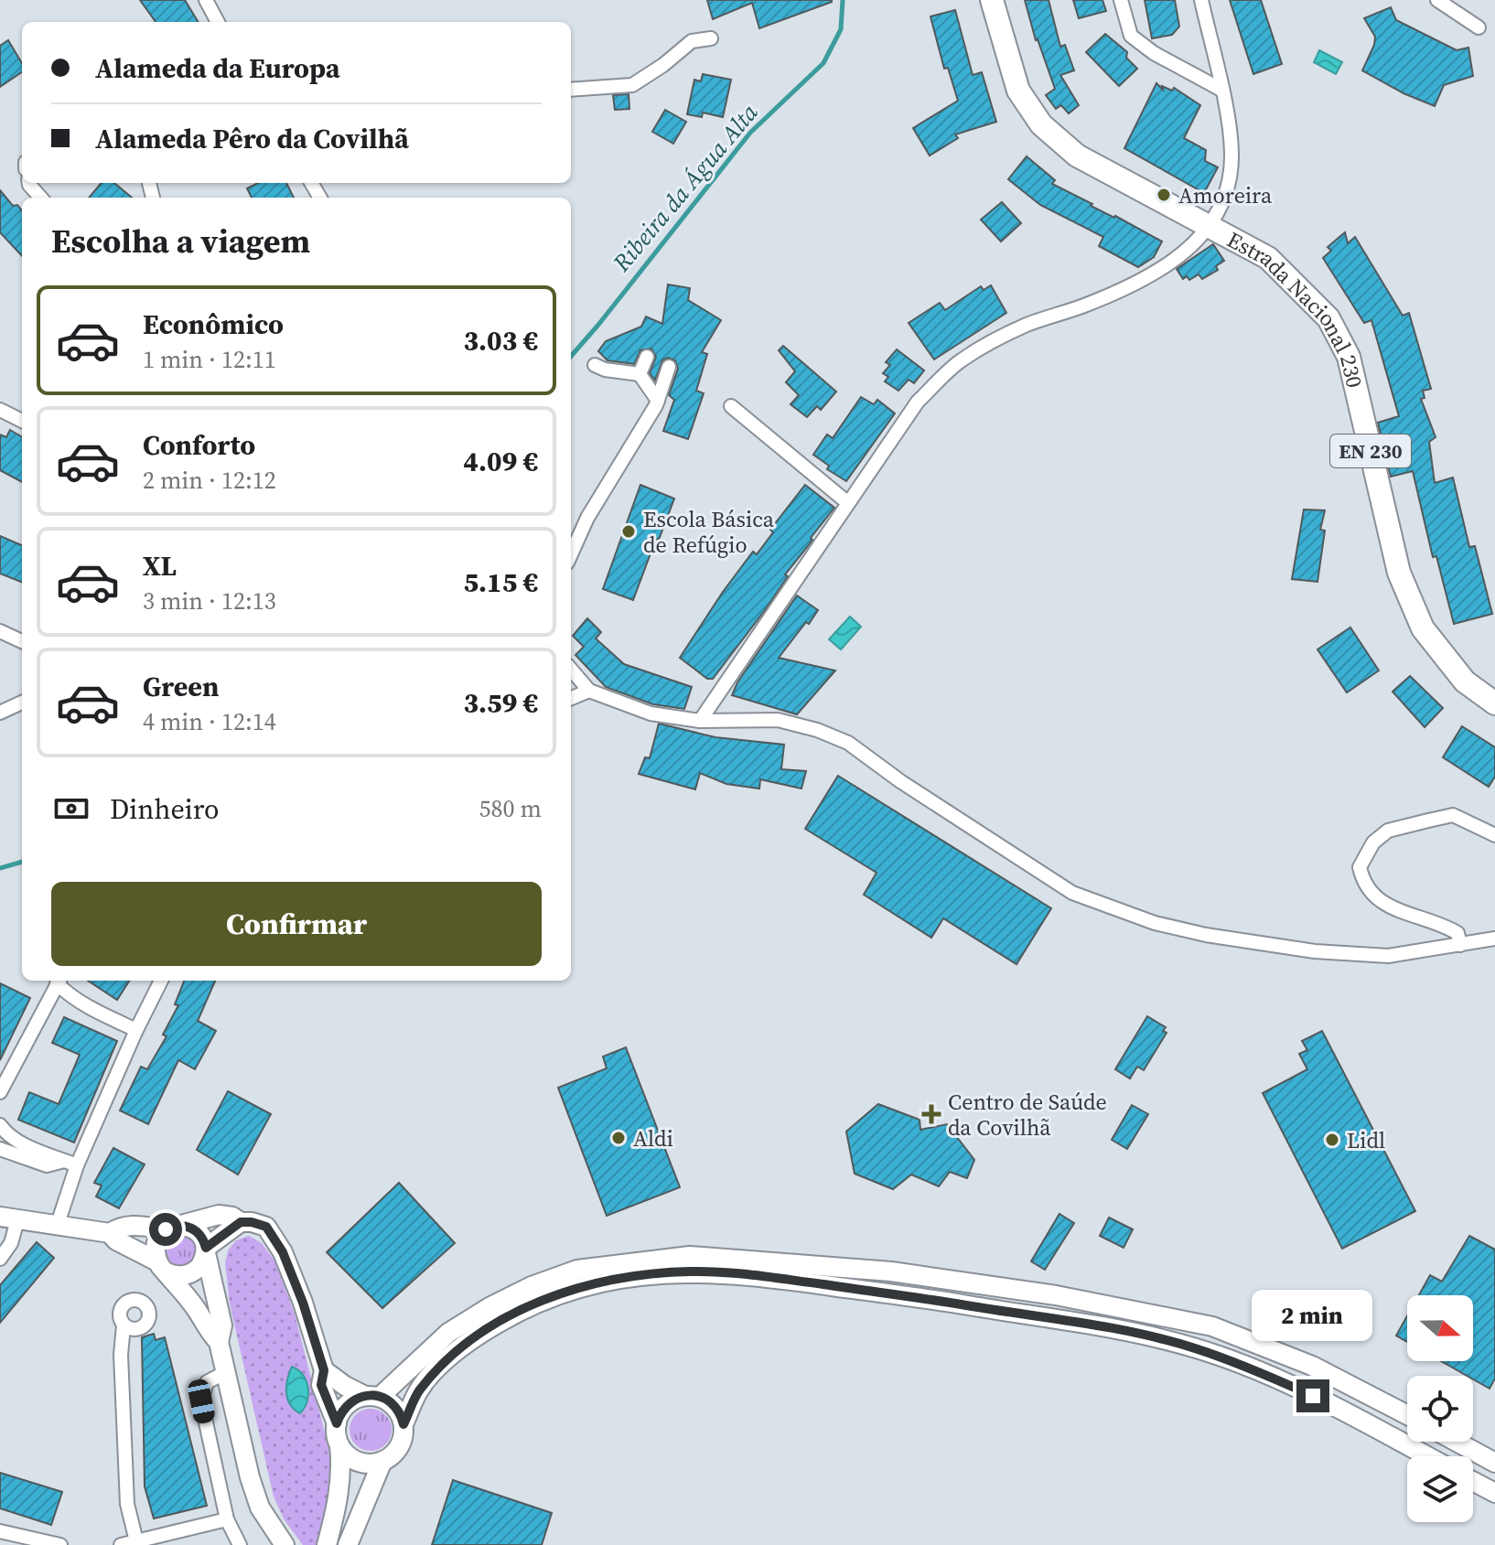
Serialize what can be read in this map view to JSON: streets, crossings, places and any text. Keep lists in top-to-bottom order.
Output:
{
  "streets": {
    "main road": ["Estrada Nacional 230", "EN 230"]
  },
  "water": ["Ribeira da Água Alta"],
  "places": {
    "other": [
      "Amoreira",
      "Escola Básica de Refúgio",
      "Aldi",
      "Lidl"
    ],
    "health": ["Centro de Saúde da Covilhã"]
  },
  "north": "right",
  "page": {
    "banner": ["Alameda da Europa", "Alameda Pêro da Covilhã"],
    "heading": "Escolha a viagem",
    "list": [
      {
        "name": "Econômico",
        "note": "1 min · 12:11",
        "value": "3.03 €"
      },
      {
        "name": "Conforto",
        "note": "2 min · 12:12",
        "value": "4.09 €"
      },
      {
        "name": "XL",
        "note": "3 min · 12:13",
        "value": "5.15 €"
      },
      {
        "name": "Green",
        "note": "4 min · 12:14",
        "value": "3.59 €"
      }
    ],
    "pay": ["Dinheiro", "580 m"],
    "buttons": "Confirmar",
    "bubble": "2 min"
  }
}
